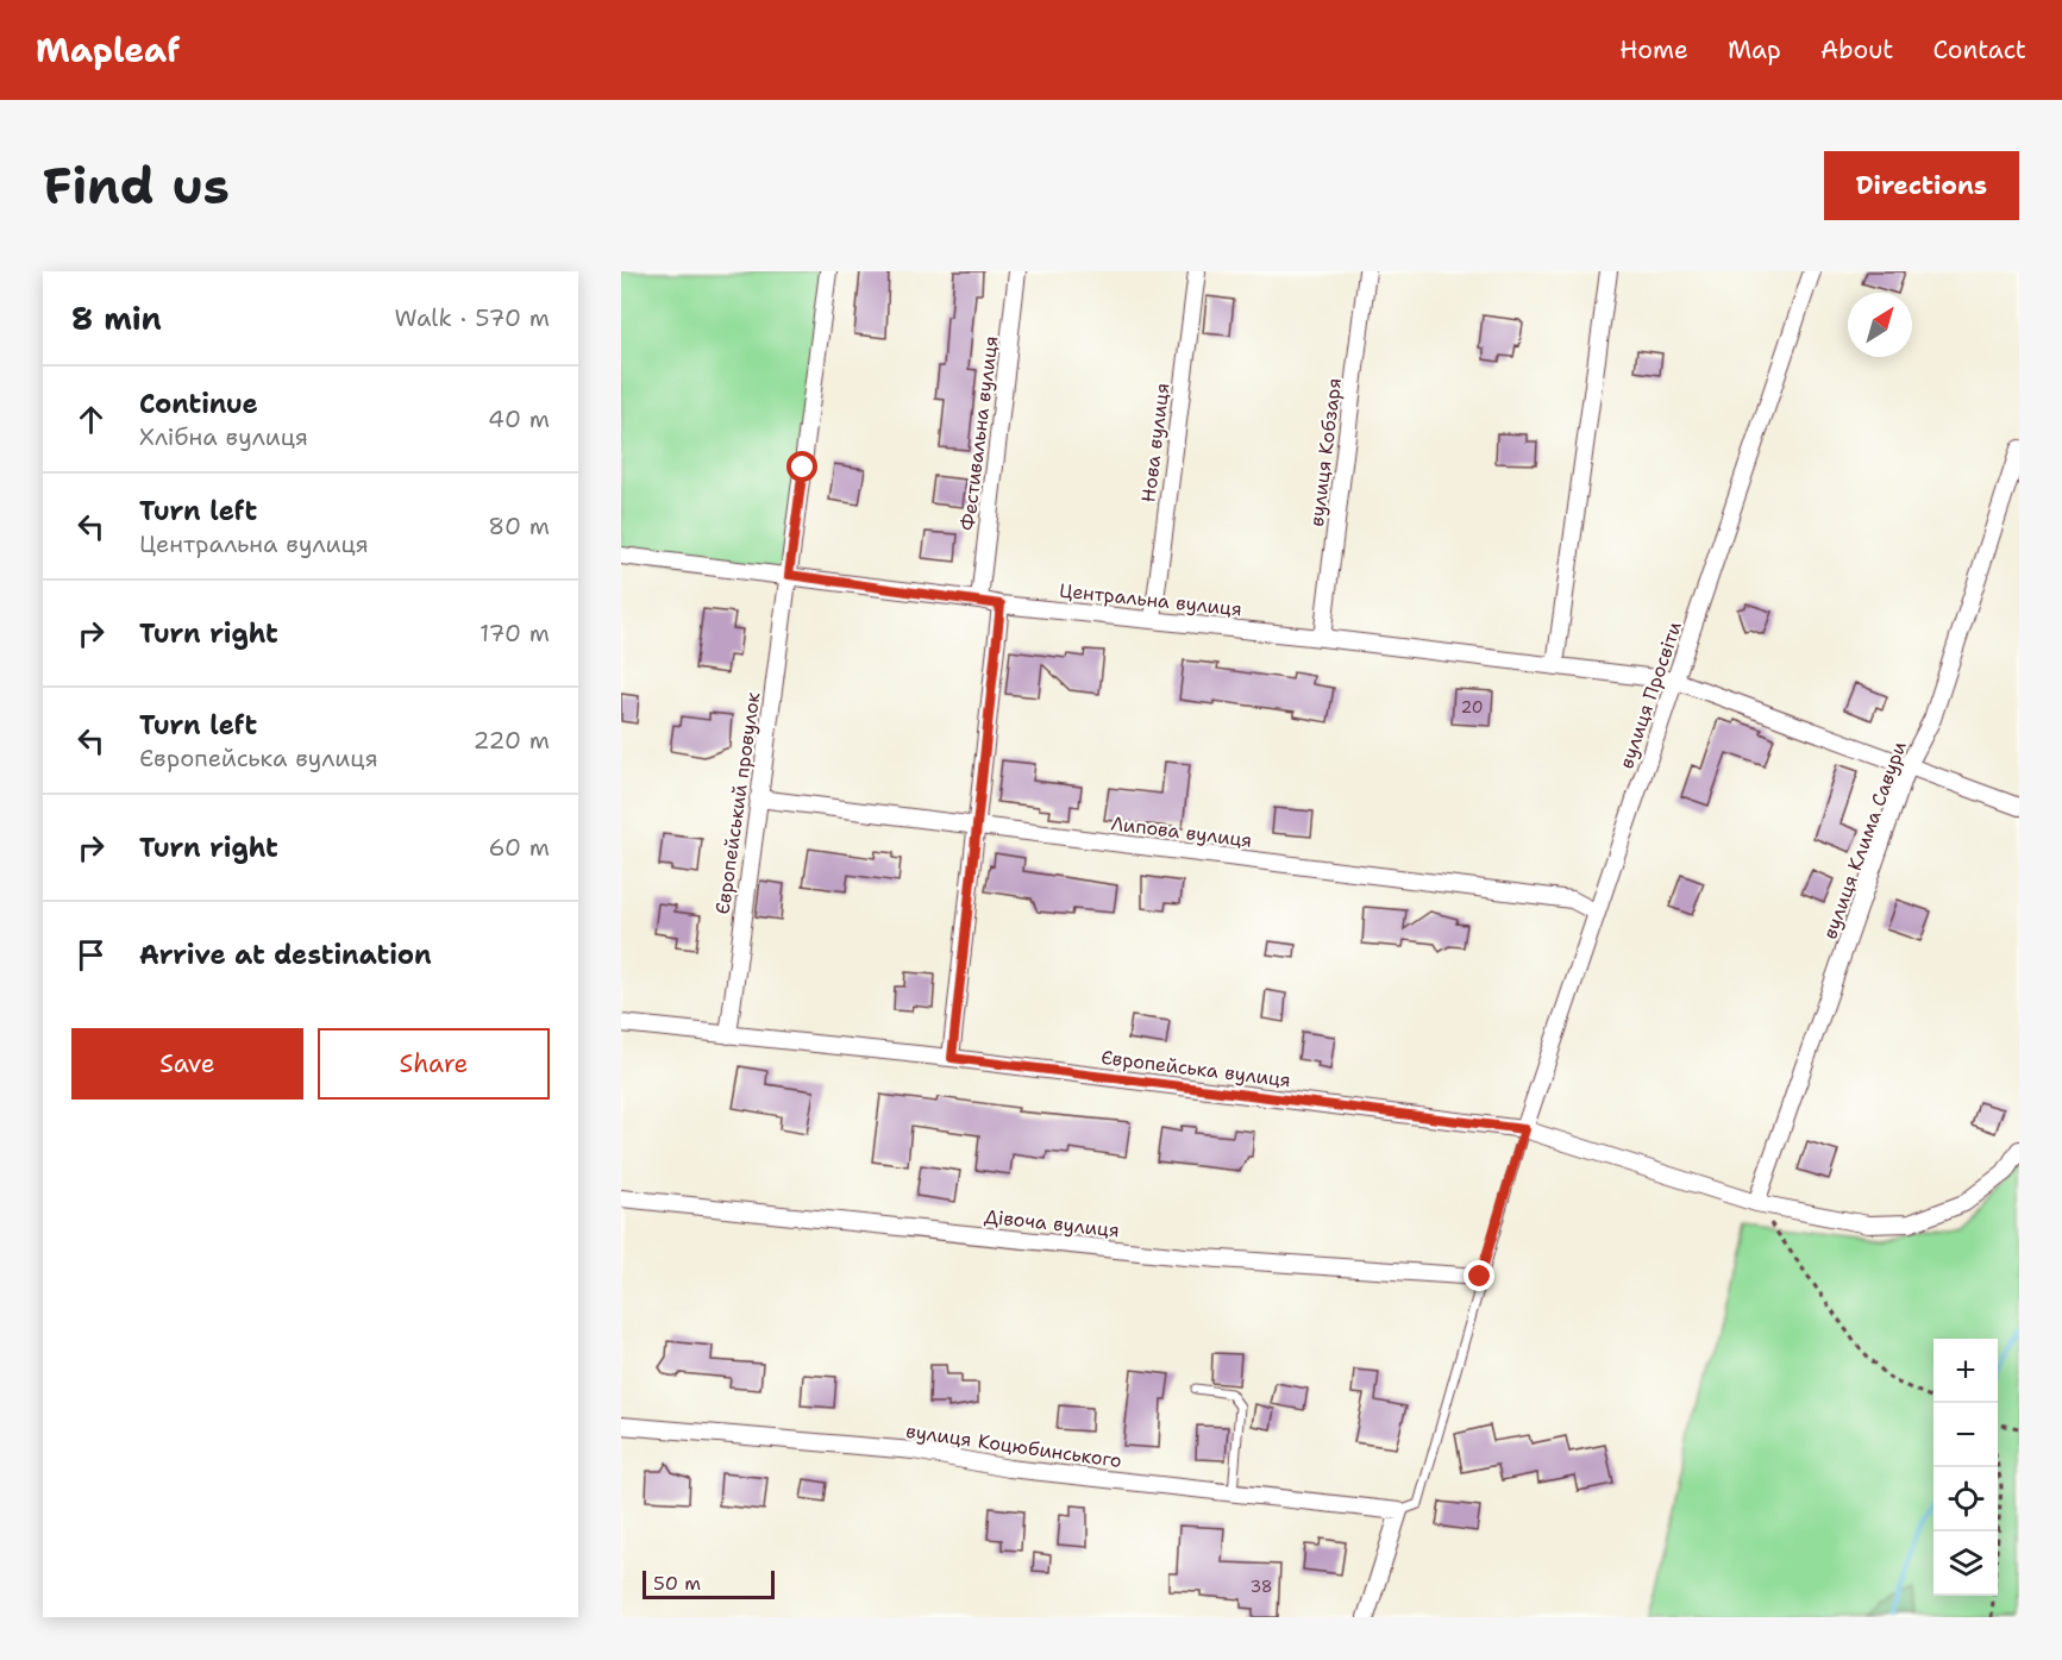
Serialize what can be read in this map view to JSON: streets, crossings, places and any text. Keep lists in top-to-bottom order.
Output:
{
  "streets": {
    "street": [
      "Фестивальна вулиця",
      "Нова вулиця",
      "вулиця Кобзаря",
      "Центральна вулиця",
      "вулиця Просвіти",
      "Європейський провулок",
      "Липова вулиця",
      "вулиця Клима Савури",
      "Європейська вулиця",
      "Дівоча вулиця",
      "вулиця Коцюбинського"
    ]
  },
  "crossings": [
    ["Фестивальна вулиця", "Центральна вулиця"],
    ["Нова вулиця", "Центральна вулиця"],
    ["вулиця Кобзаря", "Центральна вулиця"],
    ["Центральна вулиця", "вулиця Просвіти"],
    ["Центральна вулиця", "Європейський провулок"],
    ["Центральна вулиця", "вулиця Клима Савури"],
    ["вулиця Просвіти", "Липова вулиця"],
    ["вулиця Просвіти", "Європейська вулиця"],
    ["Європейський провулок", "Липова вулиця"],
    ["Європейський провулок", "Європейська вулиця"],
    ["вулиця Клима Савури", "Європейська вулиця"]
  ],
  "house_numbers": ["20", "38"],
  "scale_bar": "50 m",
  "north": "top right",
  "page": {
    "header": "Mapleaf",
    "nav": [
      "Home",
      "Map",
      "About",
      "Contact"
    ],
    "buttons": [
      "Directions",
      ["Save", "Share"]
    ],
    "title": "Find us",
    "heading": ["8 min", "Walk · 570 m"],
    "list": [
      ["Continue", "Хлібна вулиця", "40 m"],
      ["Turn left", "Центральна вулиця", "80 m"],
      ["Turn right", "170 m"],
      ["Turn left", "Європейська вулиця", "220 m"],
      ["Turn right", "60 m"],
      "Arrive at destination"
    ],
    "map_buttons": ["+", "−"],
    "scale": "50 m"
  }
}
